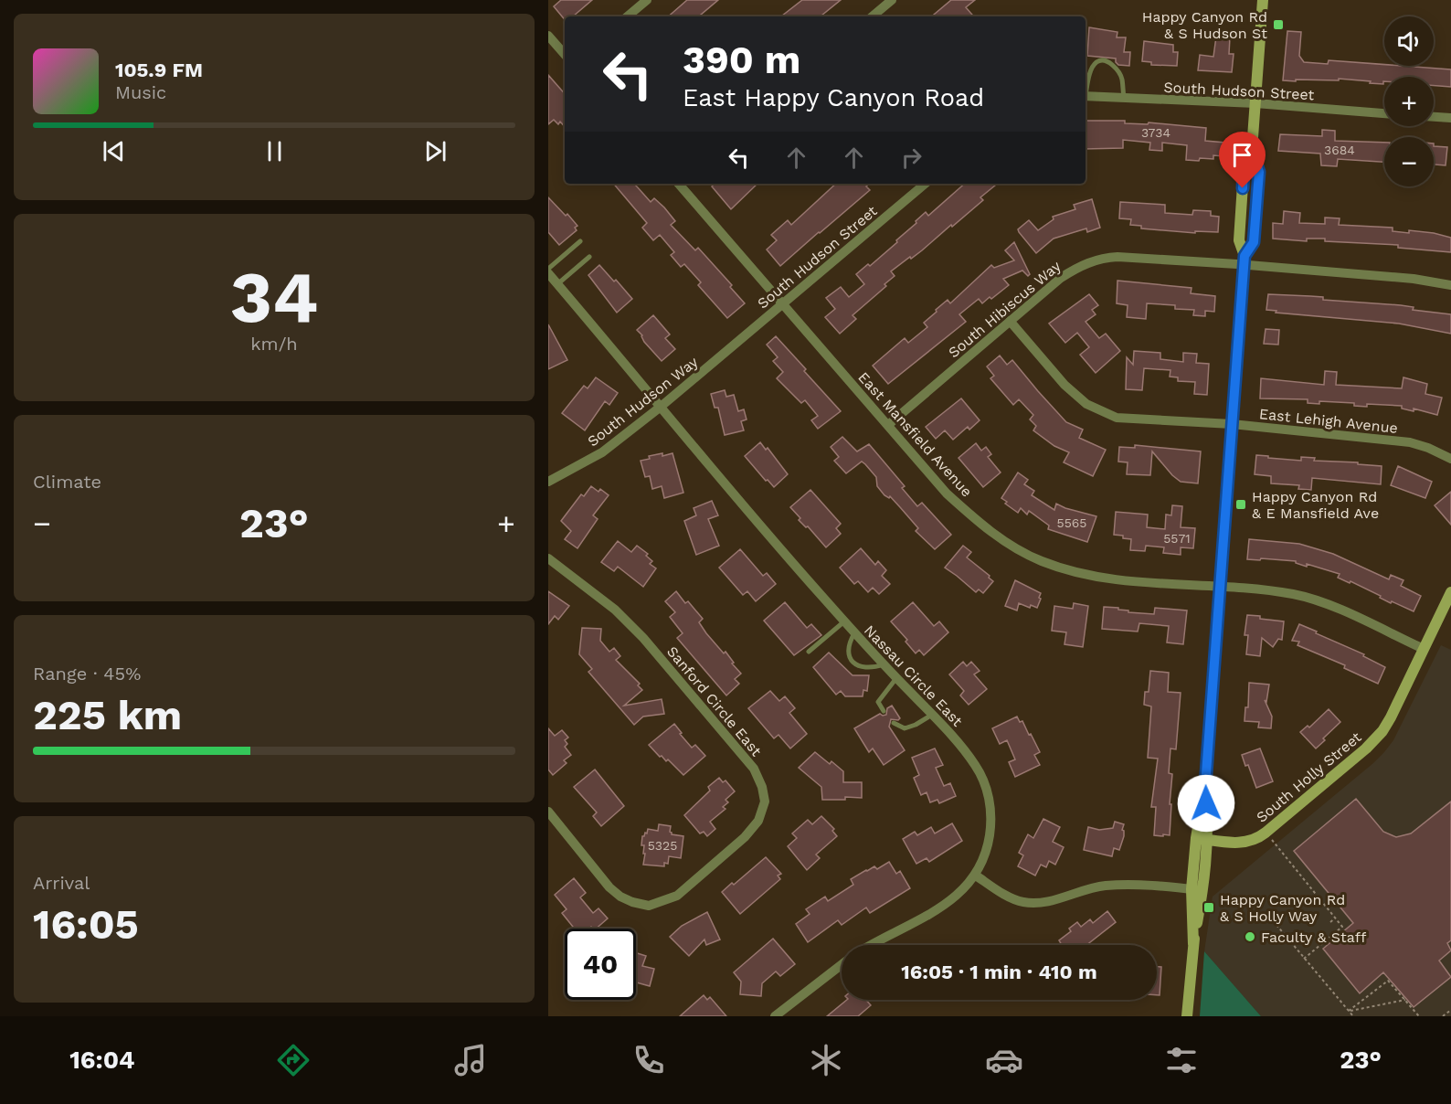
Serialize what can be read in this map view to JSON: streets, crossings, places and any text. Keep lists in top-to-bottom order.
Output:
{
  "streets": {
    "street": [
      "South Hudson Street",
      "South Hibiscus Way",
      "South Hudson Way",
      "East Lehigh Avenue",
      "East Mansfield Avenue",
      "Nassau Circle East",
      "Sanford Circle East",
      "South Holly Street"
    ]
  },
  "crossings": [
    ["South Hudson Street", "South Hudson Way"],
    ["South Hudson Street", "East Mansfield Avenue"],
    ["South Hibiscus Way", "East Lehigh Avenue"],
    ["South Hibiscus Way", "East Mansfield Avenue"],
    ["South Hudson Way", "Nassau Circle East"],
    ["East Mansfield Avenue", "South Holly Street"]
  ],
  "places": {
    "transit": ["Happy Canyon Rd & S Hudson St", "Happy Canyon Rd & E Mansfield Ave", "Happy Canyon Rd & S Holly Way"],
    "other": ["Faculty & Staff"]
  },
  "house_numbers": [
    "3734",
    "3684",
    "5565",
    "5571",
    "5325"
  ],
  "page": {
    "map_buttons": ["+", "−"],
    "turn": ["390 m", "East Happy Canyon Road"],
    "song": ["105.9 FM", "Music"],
    "tile": [
      ["34", "km/h"],
      "Climate",
      ["Range · 45%", "225 km"],
      ["Arrival", "16:05"]
    ],
    "heat": ["−", "23°", "+"],
    "limit": "40",
    "trip": "16:05 · 1 min · 410 m",
    "tabs": ["16:04", "23°"]
  }
}
